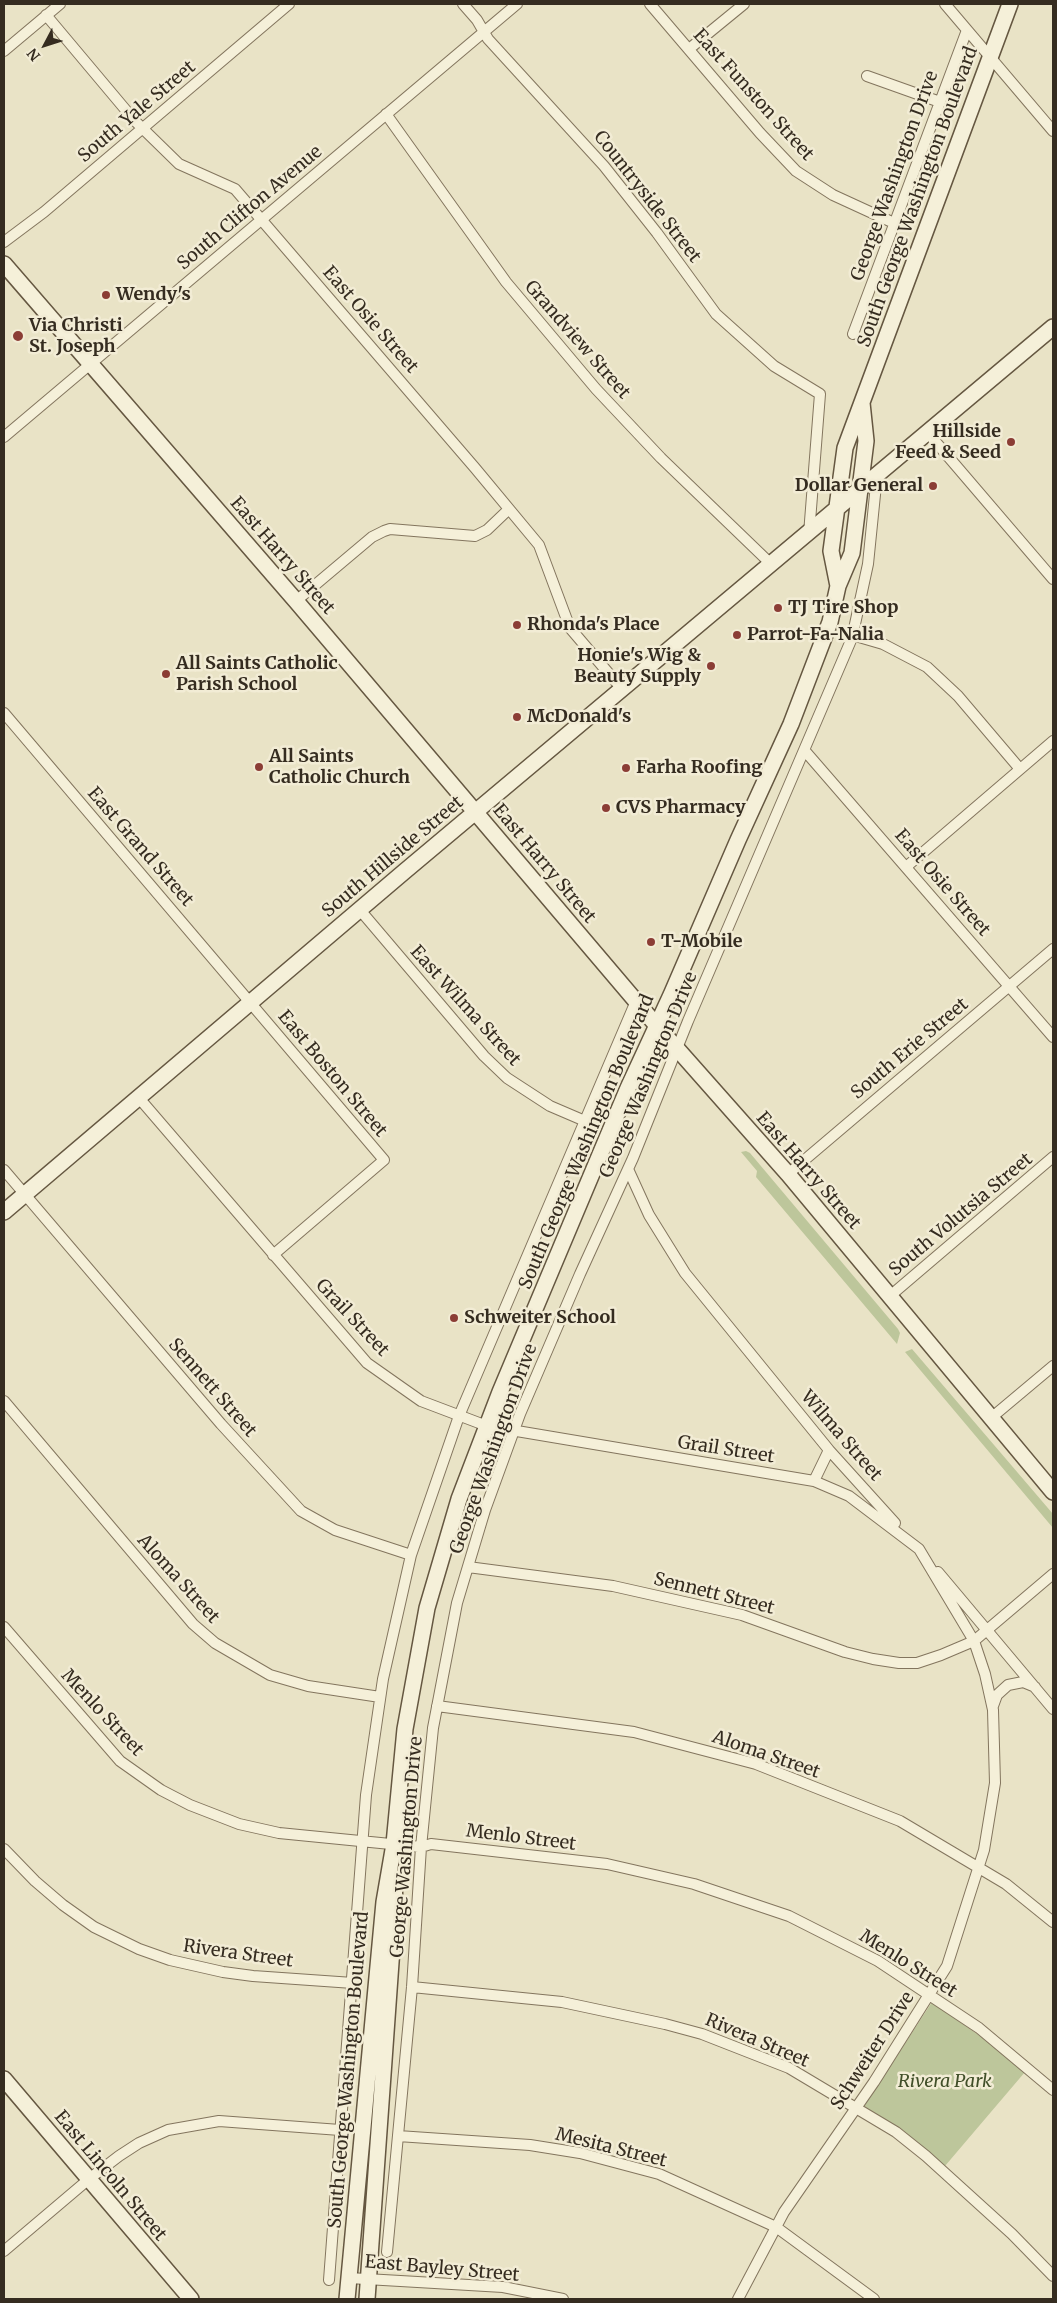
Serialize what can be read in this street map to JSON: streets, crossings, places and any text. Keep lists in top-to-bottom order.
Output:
{
  "streets": {
    "street": [
      "East Funston Street",
      "South Yale Street",
      "George Washington Drive",
      "Countryside Street",
      "South George Washington Boulevard",
      "South Clifton Avenue",
      "East Osie Street",
      "Grandview Street",
      "East Harry Street",
      "East Grand Street",
      "South Hillside Street",
      "East Wilma Street",
      "South Erie Street",
      "East Boston Street",
      "South Volutsia Street",
      "Grail Street",
      "Sennett Street",
      "Wilma Street",
      "Aloma Street",
      "Menlo Street",
      "Rivera Street",
      "Schweiter Drive",
      "Mesita Street",
      "East Lincoln Street",
      "East Bayley Street"
    ]
  },
  "crossings": [
    ["East Funston Street", "George Washington Drive"],
    ["South Yale Street", "East Osie Street"],
    ["George Washington Drive", "East Osie Street"],
    ["George Washington Drive", "East Harry Street"],
    ["George Washington Drive", "South Hillside Street"],
    ["George Washington Drive", "Grail Street"],
    ["George Washington Drive", "Sennett Street"],
    ["George Washington Drive", "Wilma Street"],
    ["George Washington Drive", "Aloma Street"],
    ["George Washington Drive", "Menlo Street"],
    ["George Washington Drive", "Rivera Street"],
    ["George Washington Drive", "Mesita Street"],
    ["Countryside Street", "South Clifton Avenue"],
    ["Countryside Street", "South Hillside Street"],
    ["South George Washington Boulevard", "East Harry Street"],
    ["South George Washington Boulevard", "South Hillside Street"],
    ["South George Washington Boulevard", "Grail Street"],
    ["South George Washington Boulevard", "Menlo Street"],
    ["South George Washington Boulevard", "East Bayley Street"],
    ["South Clifton Avenue", "East Osie Street"],
    ["South Clifton Avenue", "Grandview Street"],
    ["South Clifton Avenue", "East Harry Street"],
    ["East Osie Street", "South Hillside Street"],
    ["East Osie Street", "South Erie Street"],
    ["Grandview Street", "South Hillside Street"],
    ["East Harry Street", "South Hillside Street"],
    ["East Harry Street", "South Erie Street"],
    ["East Harry Street", "South Volutsia Street"],
    ["East Grand Street", "South Hillside Street"],
    ["East Grand Street", "East Boston Street"],
    ["South Hillside Street", "East Wilma Street"],
    ["South Hillside Street", "East Boston Street"],
    ["South Hillside Street", "Grail Street"],
    ["South Hillside Street", "Sennett Street"],
    ["East Boston Street", "Grail Street"],
    ["Grail Street", "Wilma Street"],
    ["Grail Street", "Schweiter Drive"],
    ["Sennett Street", "Wilma Street"],
    ["Sennett Street", "Schweiter Drive"],
    ["Wilma Street", "Schweiter Drive"],
    ["Aloma Street", "Schweiter Drive"],
    ["Menlo Street", "Schweiter Drive"],
    ["Rivera Street", "Schweiter Drive"],
    ["Schweiter Drive", "Mesita Street"]
  ],
  "parks": ["Rivera Park"],
  "places": [
    "Wendy's",
    "Via Christi St. Joseph",
    "Hillside Feed & Seed",
    "Dollar General",
    "TJ Tire Shop",
    "Rhonda's Place",
    "Parrot-Fa-Nalia",
    "Honie's Wig & Beauty Supply",
    "All Saints Catholic Parish School",
    "McDonald's",
    "All Saints Catholic Church",
    "Farha Roofing",
    "CVS Pharmacy",
    "T-Mobile",
    "Schweiter School"
  ],
  "north": "bottom left"
}
